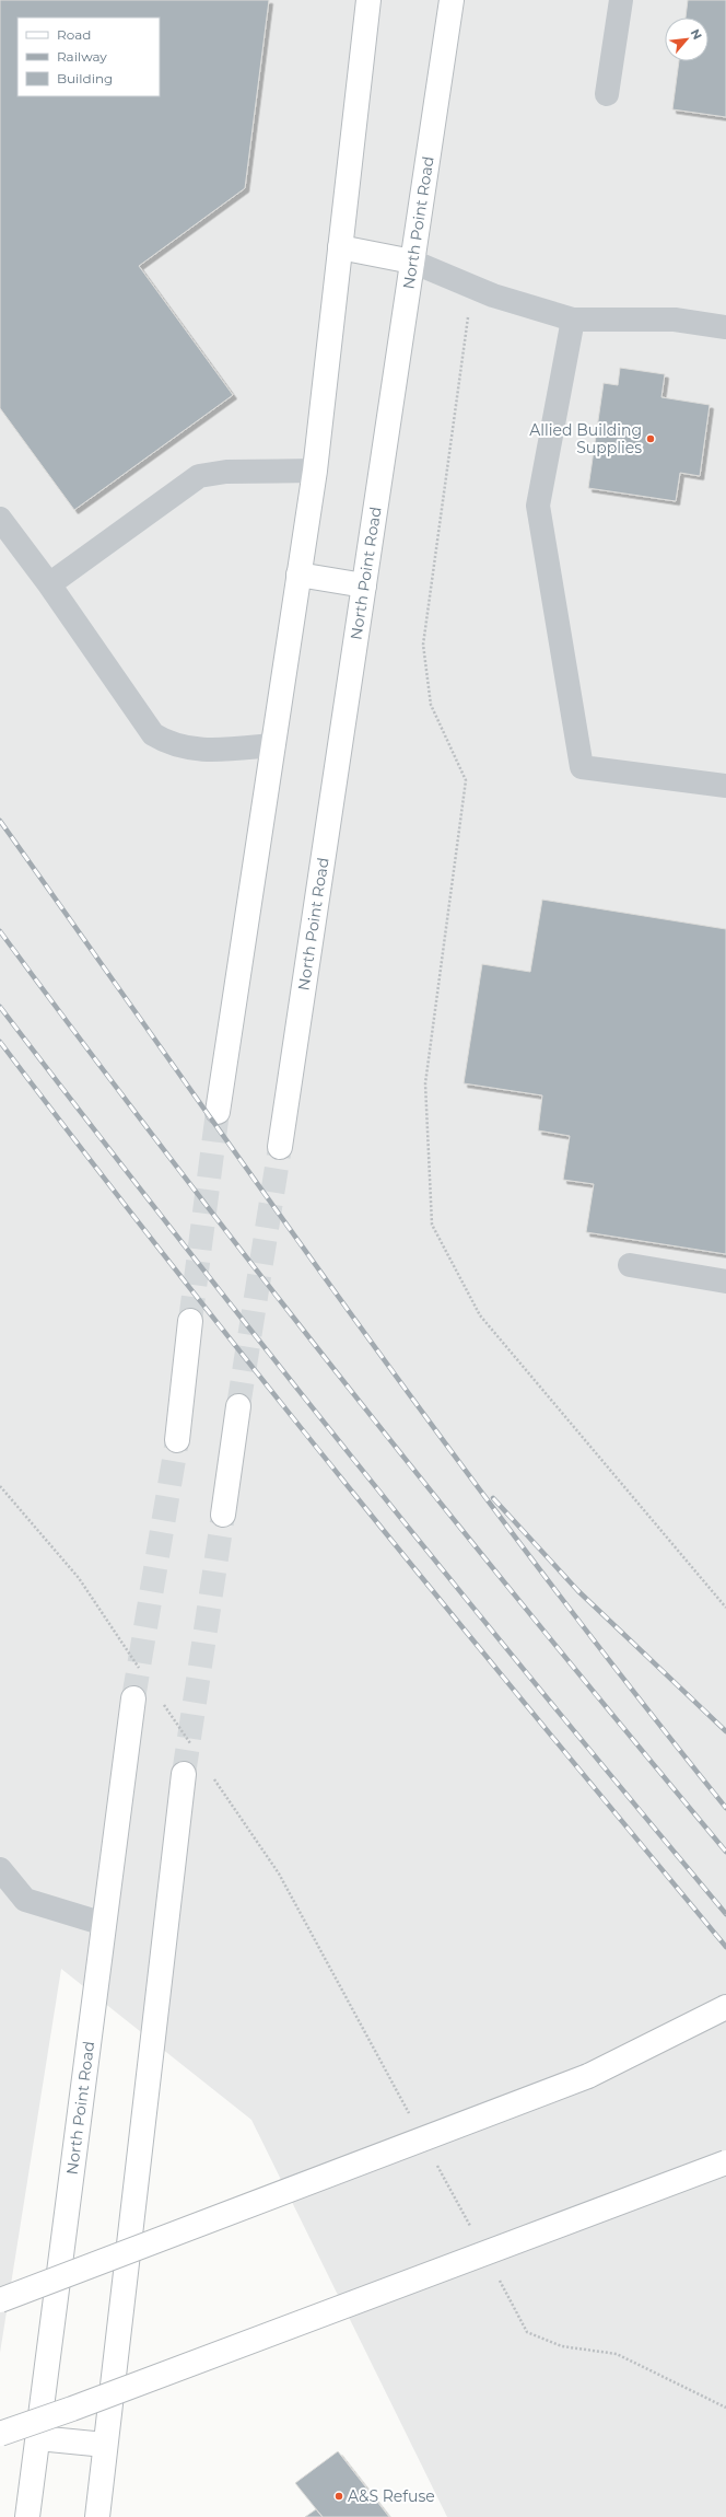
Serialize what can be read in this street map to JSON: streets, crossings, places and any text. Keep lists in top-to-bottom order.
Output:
{
  "streets": {
    "main road": ["North Point Road"]
  },
  "places": ["Allied Building Supplies", "A&S Refuse"],
  "legend": ["Road", "Railway", "Building"],
  "north": "top right"
}
